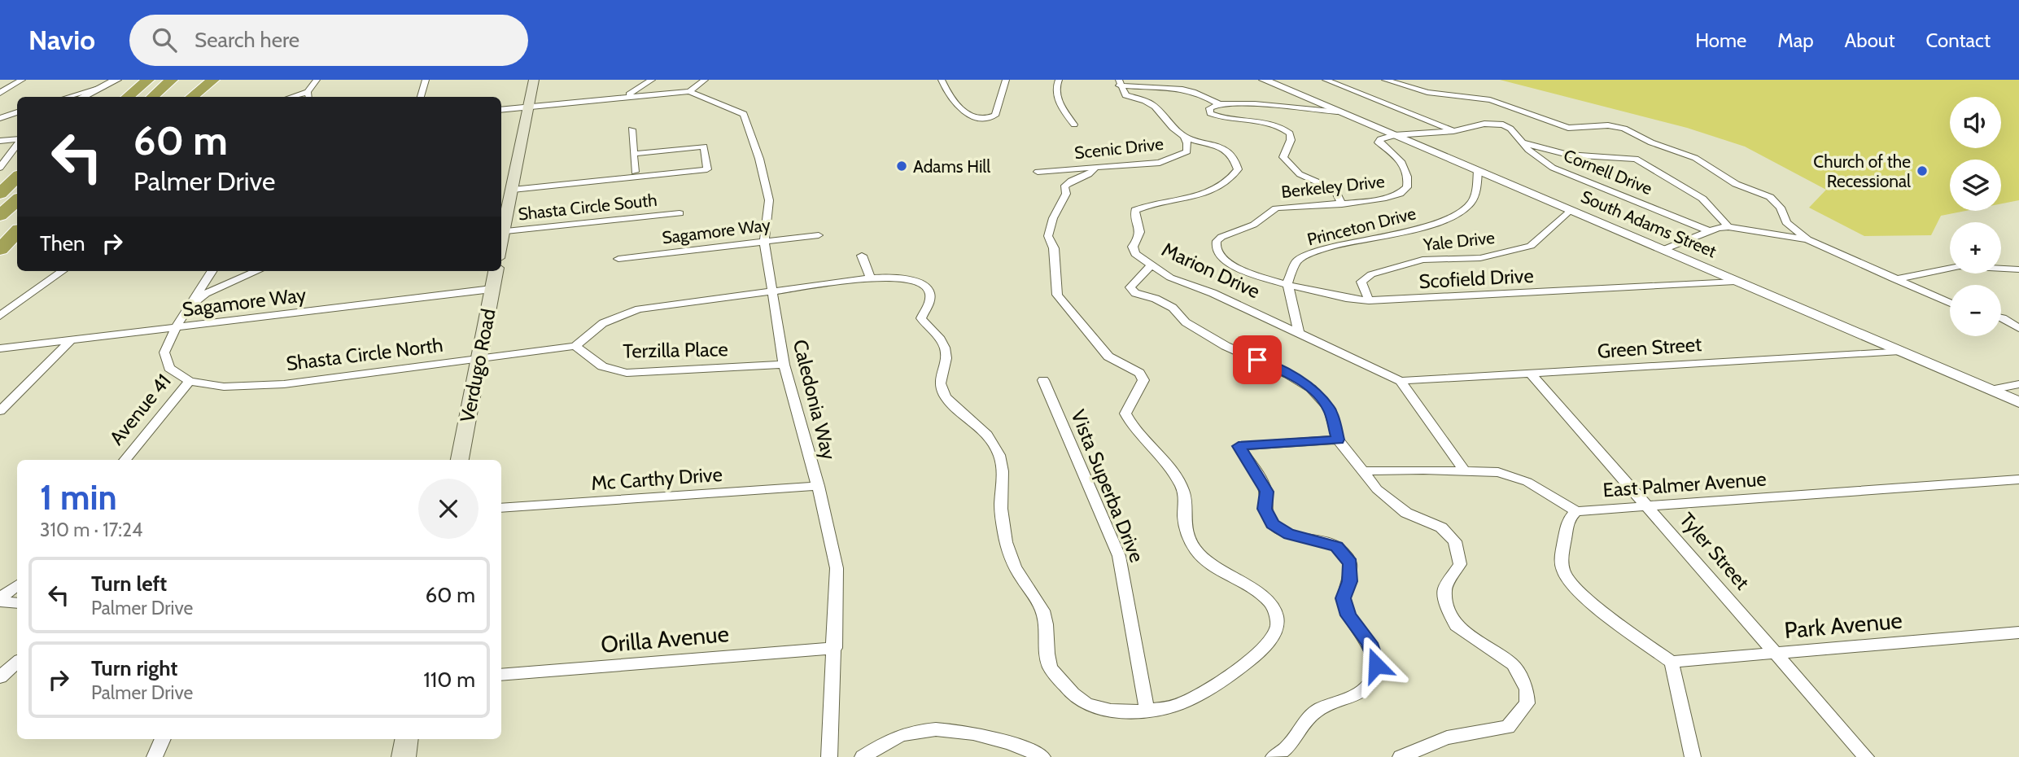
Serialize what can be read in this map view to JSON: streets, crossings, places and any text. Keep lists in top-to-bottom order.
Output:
{
  "streets": {
    "main road": ["Verdugo Road"],
    "street": [
      "Scenic Drive",
      "Cornell Drive",
      "Berkeley Drive",
      "Shasta Circle South",
      "South Adams Street",
      "Princeton Drive",
      "Sagamore Way",
      "Yale Drive",
      "Marion Drive",
      "Scofield Drive",
      "Green Street",
      "Terzilla Place",
      "Shasta Circle North",
      "Caledonia Way",
      "Avenue 41",
      "Mc Carthy Drive",
      "East Palmer Avenue",
      "Vista Superba Drive",
      "Tyler Street",
      "Park Avenue",
      "Orilla Avenue"
    ]
  },
  "crossings": [
    ["Scenic Drive", "Marion Drive"],
    ["Cornell Drive", "Berkeley Drive"],
    ["Cornell Drive", "South Adams Street"],
    ["Berkeley Drive", "South Adams Street"],
    ["Berkeley Drive", "Scofield Drive"],
    ["South Adams Street", "Princeton Drive"],
    ["South Adams Street", "Yale Drive"],
    ["South Adams Street", "Scofield Drive"],
    ["South Adams Street", "Green Street"],
    ["Princeton Drive", "Scofield Drive"],
    ["Sagamore Way", "Shasta Circle North"],
    ["Sagamore Way", "Verdugo Road"],
    ["Sagamore Way", "Caledonia Way"],
    ["Yale Drive", "Scofield Drive"],
    ["Marion Drive", "Green Street"],
    ["Green Street", "Tyler Street"],
    ["Terzilla Place", "Shasta Circle North"],
    ["Terzilla Place", "Caledonia Way"],
    ["Shasta Circle North", "Verdugo Road"],
    ["Shasta Circle North", "Avenue 41"],
    ["Caledonia Way", "Mc Carthy Drive"],
    ["Caledonia Way", "Orilla Avenue"],
    ["East Palmer Avenue", "Tyler Street"],
    ["Tyler Street", "Park Avenue"]
  ],
  "places": ["Adams Hill", "Church of the Recessional"],
  "page": {
    "header": "Navio",
    "search": "Search here",
    "nav": [
      "Home",
      "Map",
      "About",
      "Contact"
    ],
    "map_buttons": ["+", "−"],
    "turn": ["60 m", "Palmer Drive"],
    "then": "Then",
    "heading": ["1 min", "310 m · 17:24"],
    "list": [
      {
        "name": "Turn left",
        "note": "Palmer Drive",
        "value": "60 m"
      },
      {
        "name": "Turn right",
        "note": "Palmer Drive",
        "value": "110 m"
      }
    ]
  }
}
